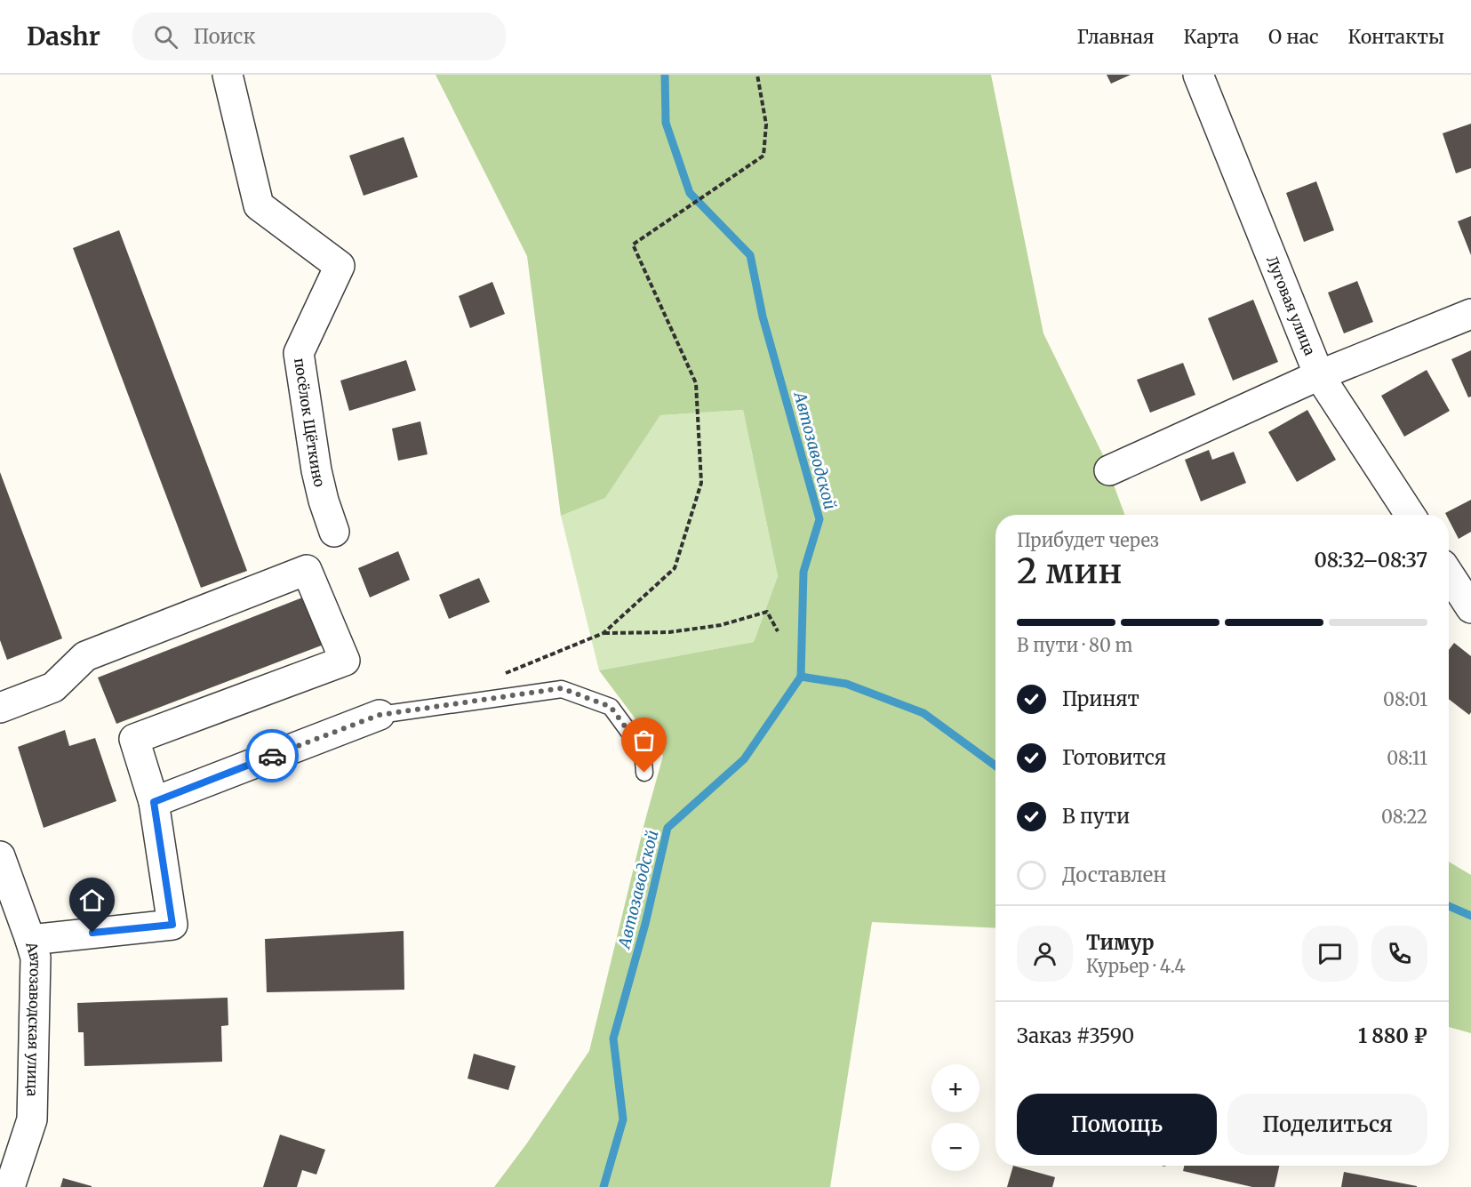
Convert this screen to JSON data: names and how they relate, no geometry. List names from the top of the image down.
{
  "streets": {
    "street": ["Луговая улица", "посёлок Щёткино", "Автозаводская улица"]
  },
  "water": ["Автозаводской"],
  "page": {
    "header": "Dashr",
    "search": "Поиск",
    "nav": [
      "Главная",
      "Карта",
      "О нас",
      "Контакты"
    ],
    "heading": ["2 мин", "Прибудет через", "08:32–08:37"],
    "panel": [
      "Тимур",
      "Курьер · 4.4",
      "Заказ #3590",
      "1 880 ₽"
    ],
    "bar": "В пути · 80 m",
    "list": [
      ["Принят", "08:01"],
      ["Готовится", "08:11"],
      ["В пути", "08:22"],
      "Доставлен"
    ],
    "map_buttons": ["+", "−"],
    "buttons": ["Помощь", "Поделиться"]
  }
}
